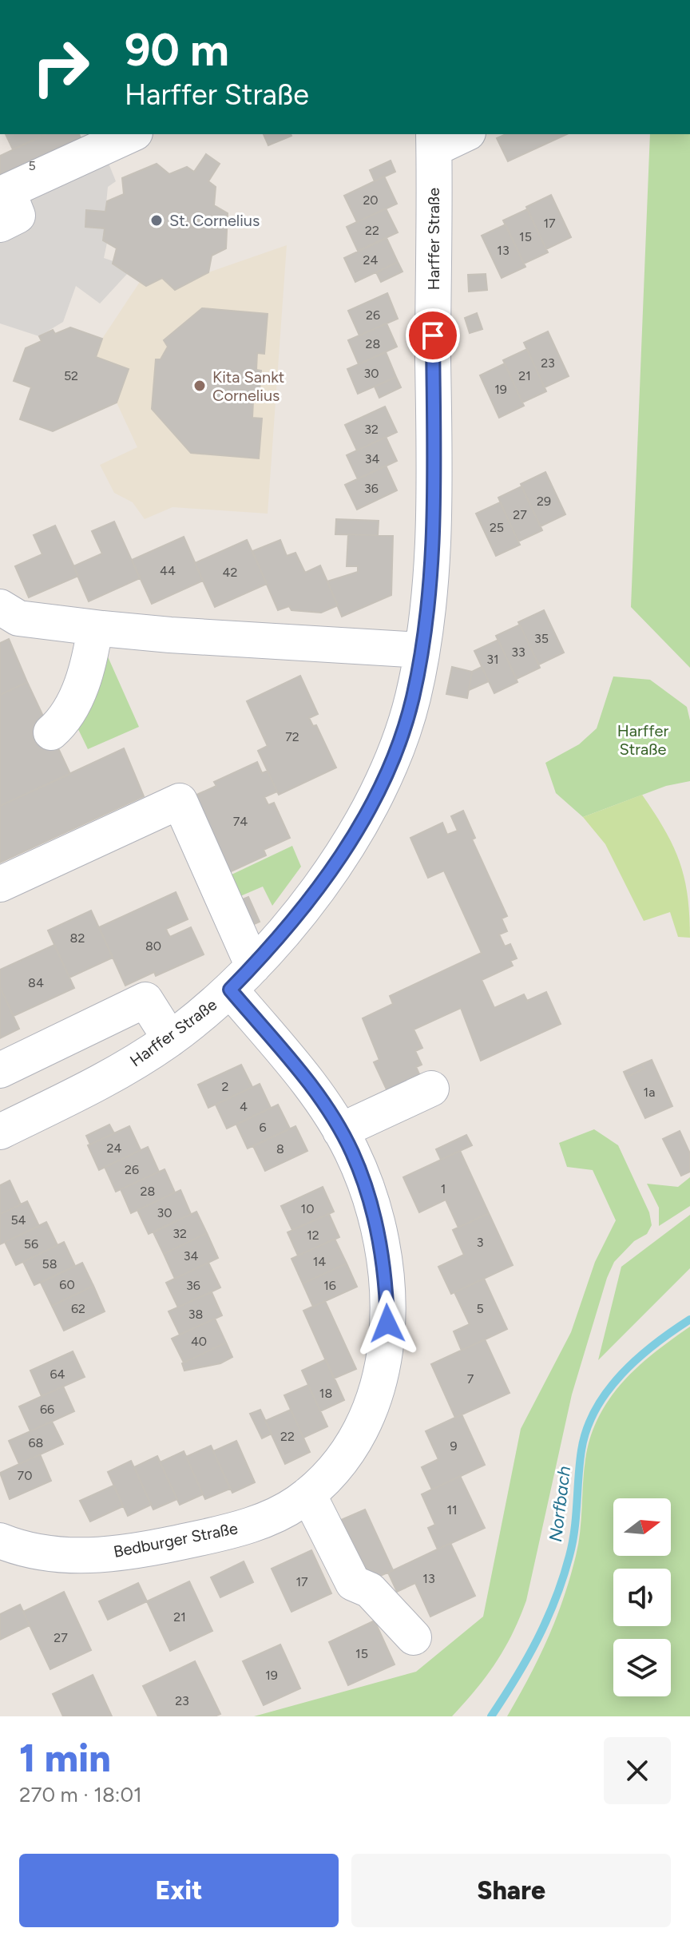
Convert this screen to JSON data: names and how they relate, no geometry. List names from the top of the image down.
{
  "streets": {
    "street": ["Harffer Straße", "Bedburger Straße"]
  },
  "crossings": [
    ["Harffer Straße", "Bedburger Straße"]
  ],
  "water": ["Norfbach"],
  "parks": ["Harffer Straße"],
  "places": ["St. Cornelius", "Kita Sankt Cornelius"],
  "house_numbers": [
    "5",
    "20",
    "17",
    "22",
    "15",
    "13",
    "24",
    "26",
    "28",
    "23",
    "30",
    "52",
    "21",
    "19",
    "32",
    "34",
    "36",
    "29",
    "27",
    "25",
    "44",
    "42",
    "35",
    "33",
    "31",
    "72",
    "74",
    "82",
    "80",
    "84",
    "2",
    "1a",
    "4",
    "6",
    "24",
    "8",
    "26",
    "1",
    "28",
    "10",
    "30",
    "54",
    "32",
    "12",
    "3",
    "56",
    "34",
    "14",
    "58",
    "60",
    "36",
    "16",
    "62",
    "5",
    "38",
    "40",
    "64",
    "7",
    "18",
    "66",
    "22",
    "68",
    "9",
    "70",
    "11",
    "13",
    "17",
    "21",
    "27",
    "15",
    "19",
    "23"
  ],
  "north": "right",
  "page": {
    "turn": ["90 m", "Harffer Straße"],
    "heading": ["1 min", "270 m · 18:01"],
    "buttons": ["Exit", "Share"]
  }
}
